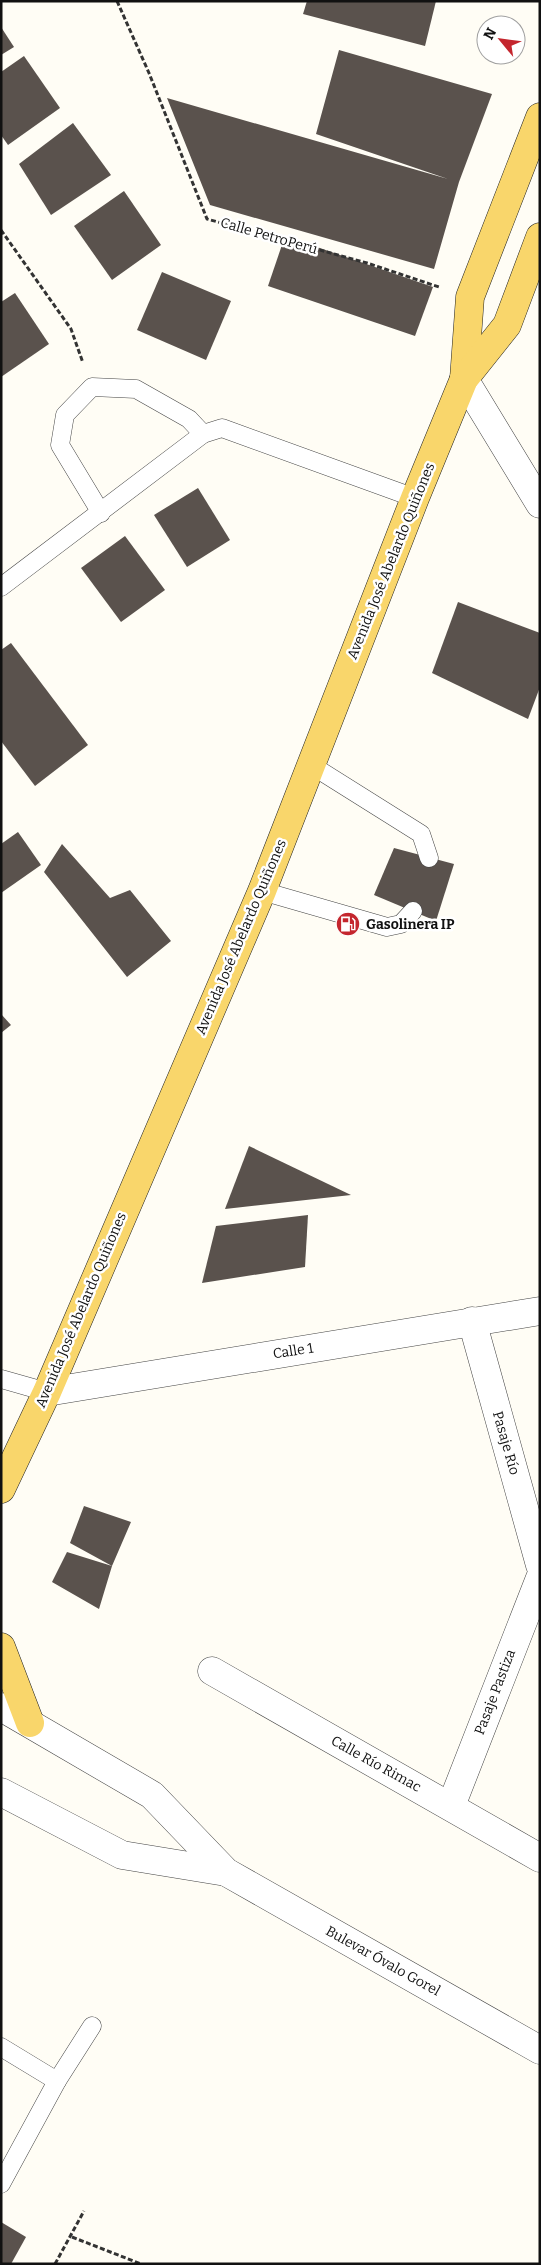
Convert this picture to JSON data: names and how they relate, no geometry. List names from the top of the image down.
{
  "streets": {
    "main road": ["Avenida José Abelardo Quiñones"],
    "street": [
      "Calle 1",
      "Pasaje Río",
      "Pasaje Pastiza",
      "Calle Río Rimac",
      "Bulevar Óvalo Gorel"
    ],
    "path": ["Calle PetroPerú"]
  },
  "crossings": [
    ["Calle PetroPerú", "Avenida José Abelardo Quiñones"],
    ["Avenida José Abelardo Quiñones", "Calle 1"],
    ["Calle 1", "Pasaje Río"],
    ["Pasaje Pastiza", "Calle Río Rimac"]
  ],
  "places": {
    "fuel station": ["Gasolinera IP"]
  },
  "north": "top left"
}
